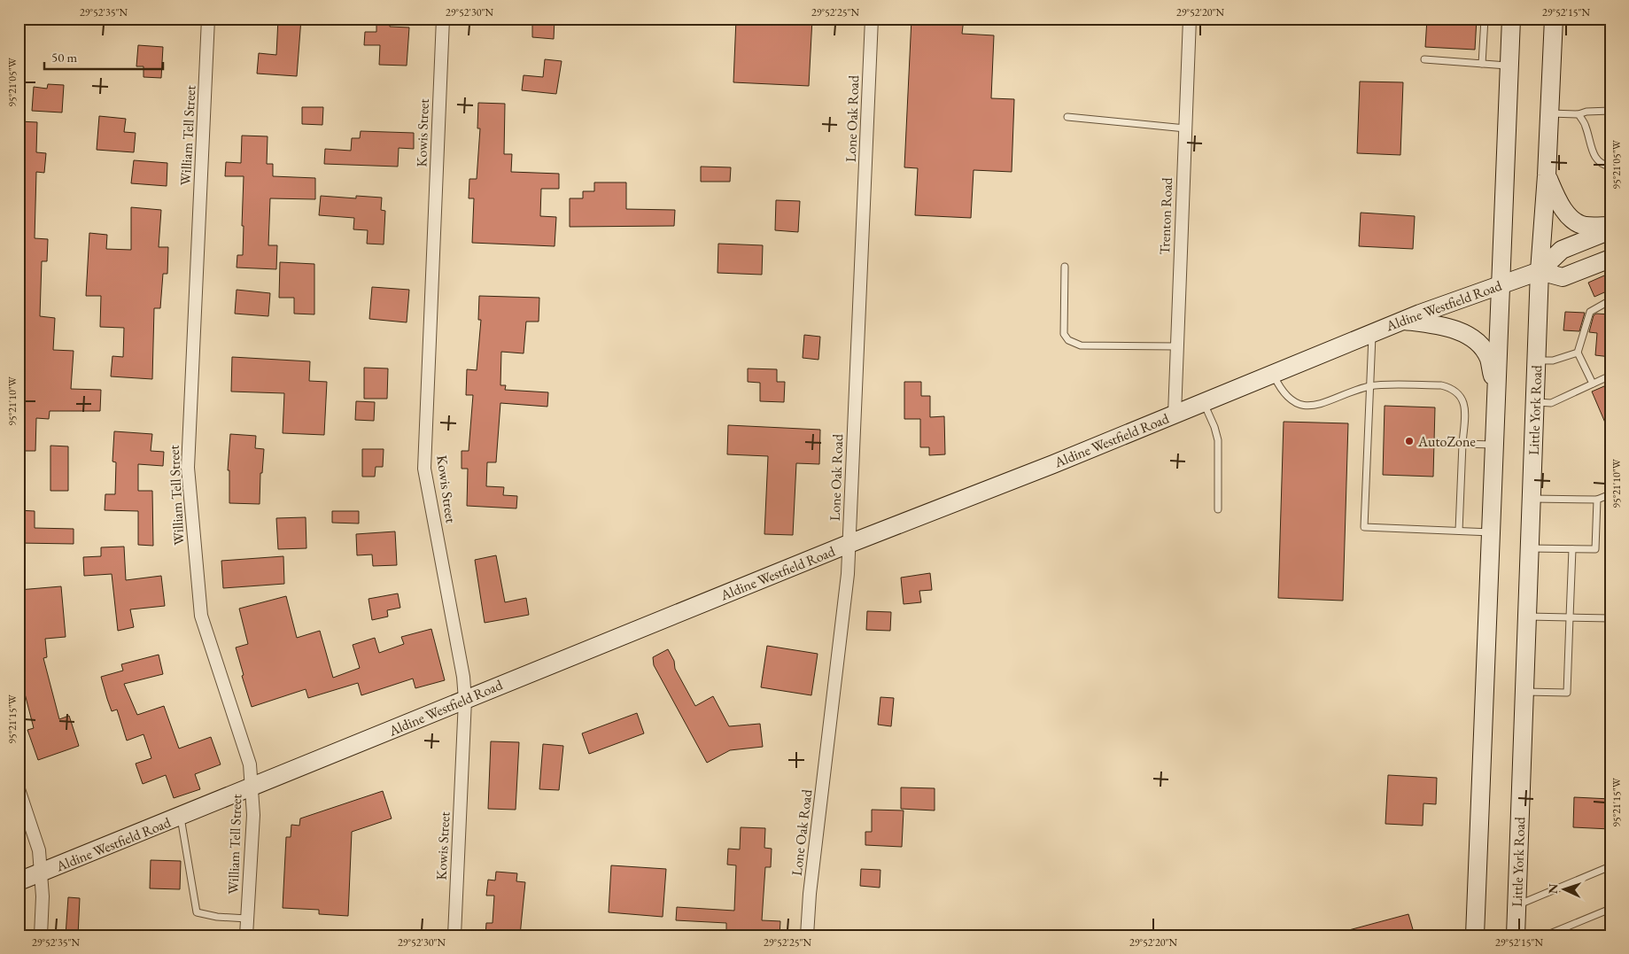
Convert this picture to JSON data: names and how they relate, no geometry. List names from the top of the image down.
{
  "streets": {
    "main road": ["Aldine Westfield Road", "Little York Road"],
    "street": [
      "Lone Oak Road",
      "Kowis Street",
      "William Tell Street",
      "Trenton Road"
    ]
  },
  "crossings": [
    ["Lone Oak Road", "Aldine Westfield Road"],
    ["Kowis Street", "Aldine Westfield Road"],
    ["William Tell Street", "Aldine Westfield Road"],
    ["Trenton Road", "Aldine Westfield Road"],
    ["Aldine Westfield Road", "Little York Road"]
  ],
  "places": ["AutoZone"],
  "scale_bar": "50 m",
  "north": "left",
  "coordinates": [
    "29°52'35\"N",
    "29°52'30\"N",
    "29°52'25\"N",
    "29°52'20\"N",
    "29°52'15\"N",
    "95°21'05\"W",
    "95°21'10\"W",
    "95°21'15\"W"
  ]
}
